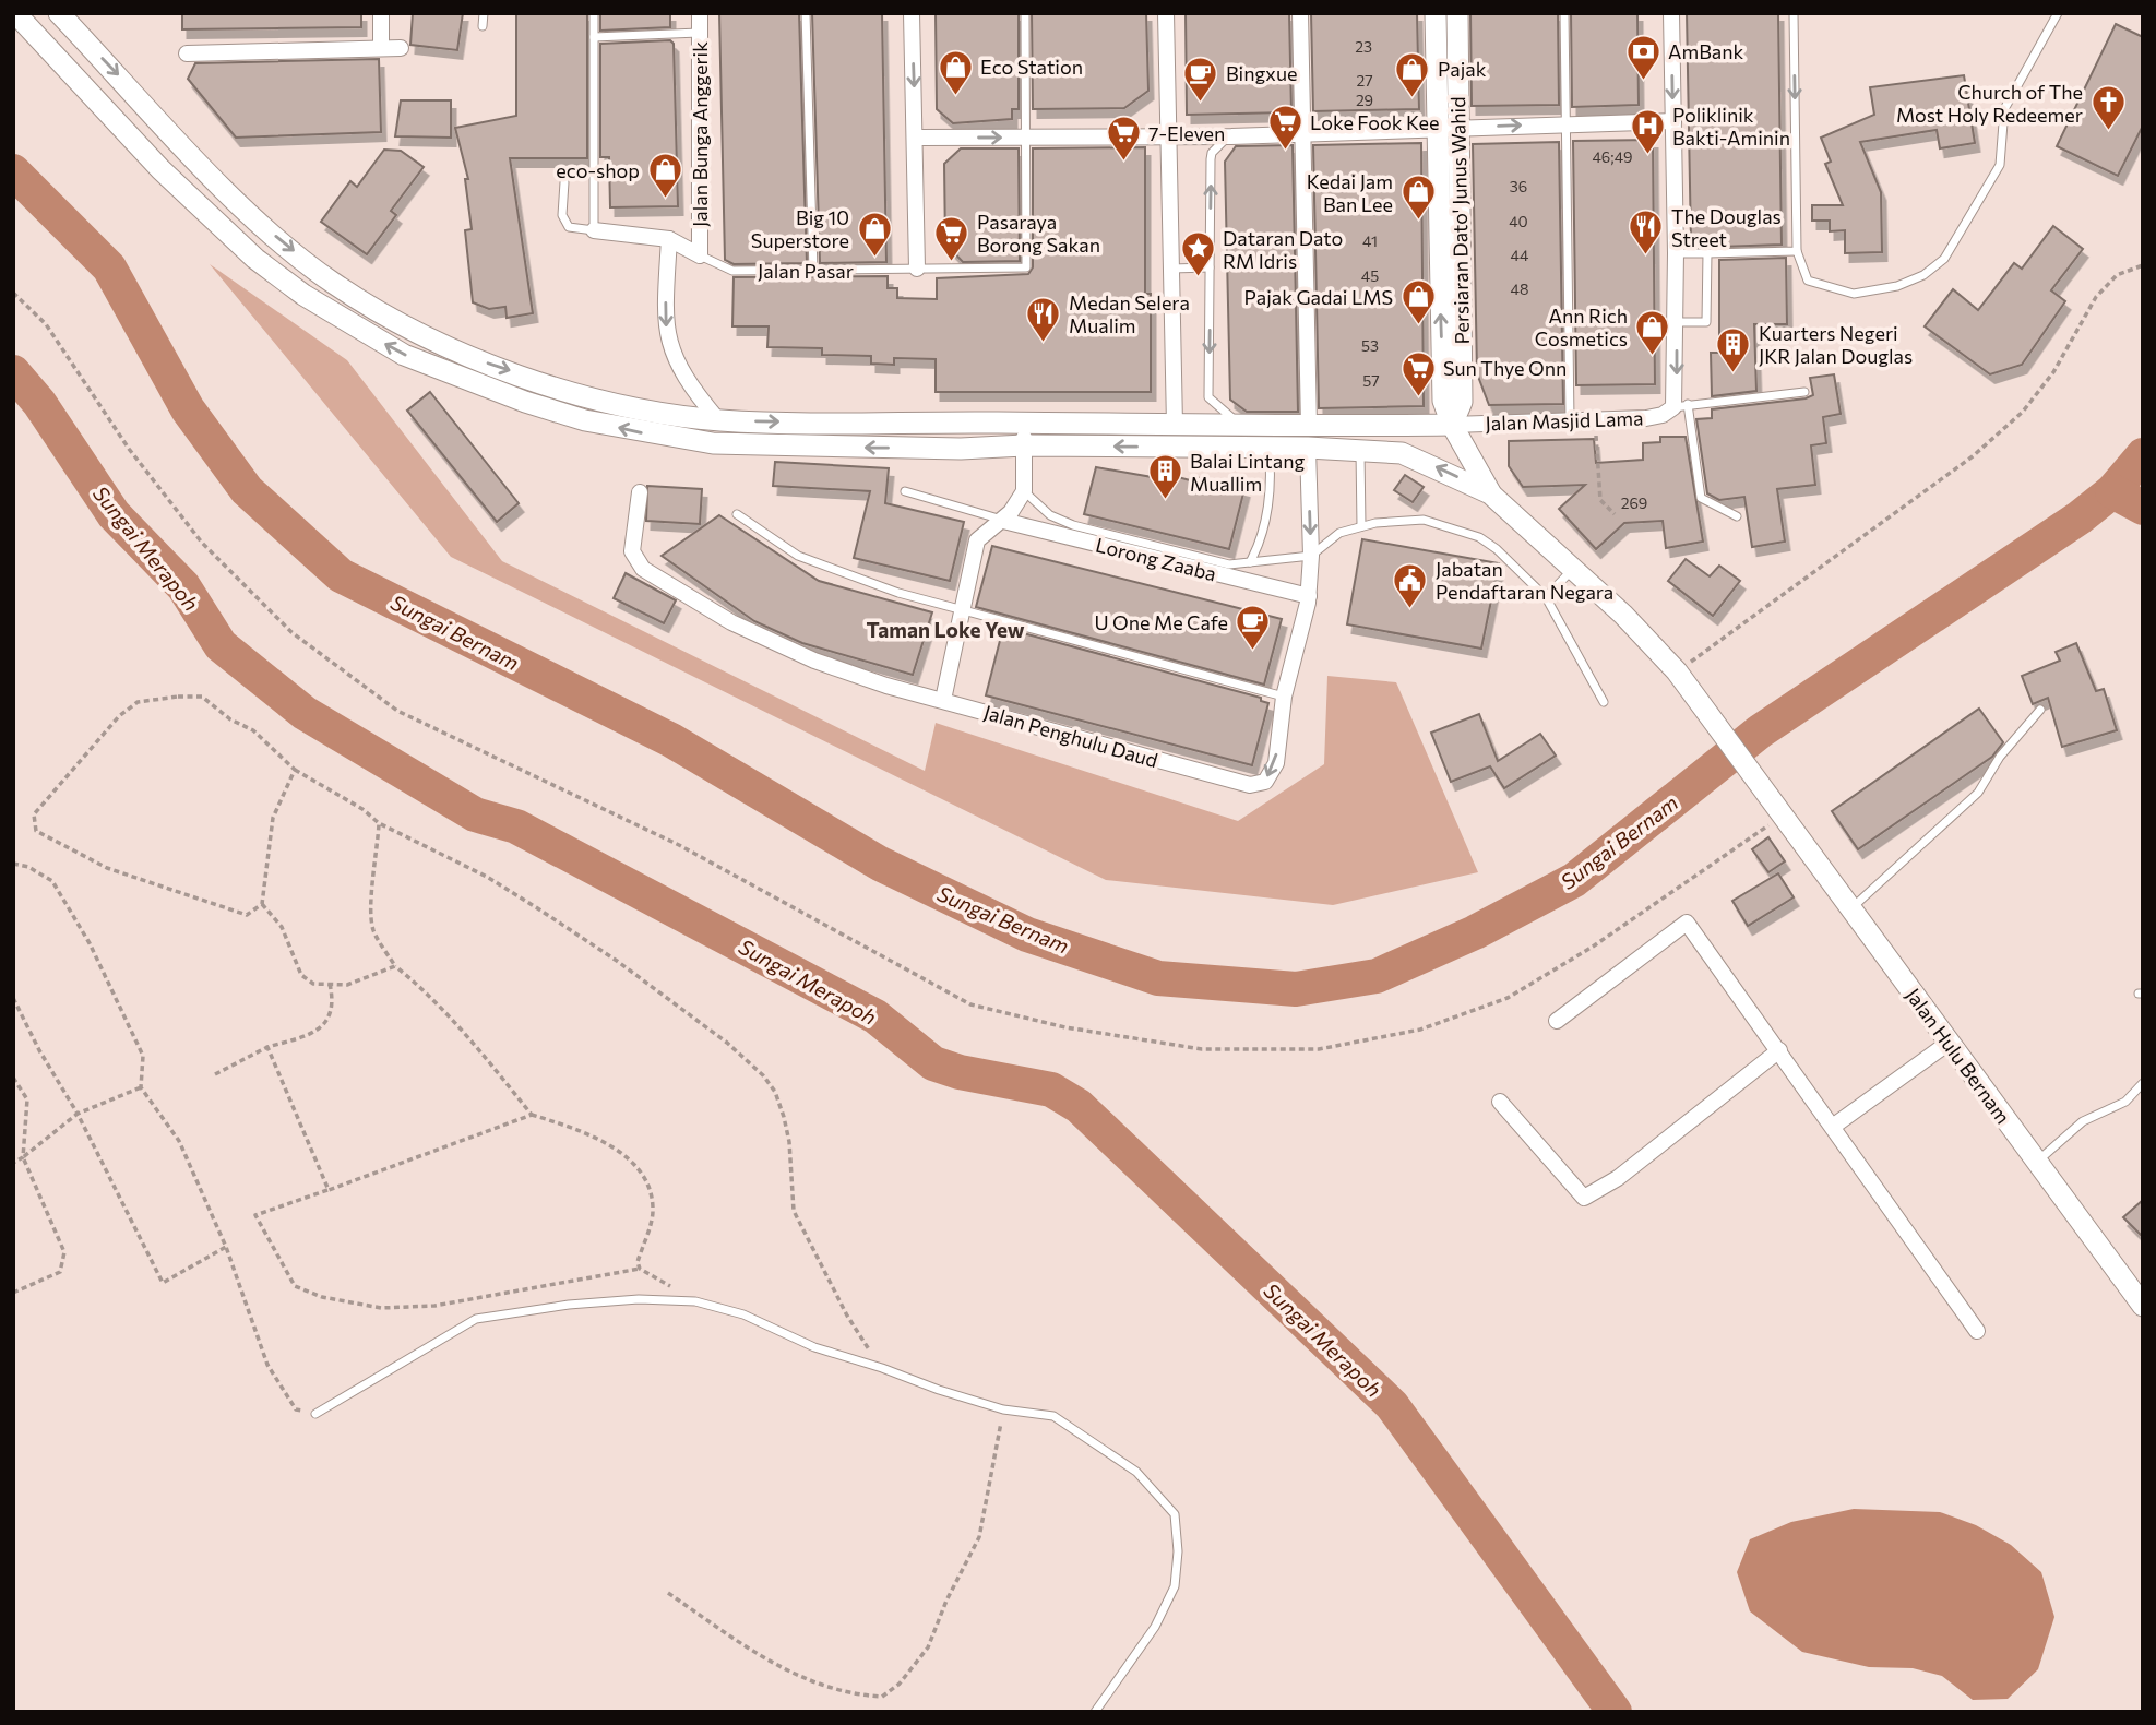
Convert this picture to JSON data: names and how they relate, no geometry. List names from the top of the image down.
{
  "streets": {
    "main road": ["Persiaran Dato' Junus Wahid", "Jalan Hulu Bernam"],
    "street": [
      "Jalan Bunga Anggerik",
      "Jalan Masjid Lama",
      "Lorong Zaaba",
      "Jalan Penghulu Daud"
    ],
    "lane": ["Jalan Pasar"]
  },
  "crossings": [
    ["Jalan Bunga Anggerik", "Jalan Pasar"],
    ["Persiaran Dato' Junus Wahid", "Jalan Masjid Lama"],
    ["Lorong Zaaba", "Jalan Penghulu Daud"]
  ],
  "districts": ["Taman Loke Yew"],
  "water": ["Sungai Merapoh", "Sungai Bernam"],
  "places": {
    "bank": ["AmBank"],
    "shop": [
      "Eco Station",
      "Pajak",
      "eco-shop",
      "Kedai Jam Ban Lee",
      "Big 10 Superstore",
      "Pajak Gadai LMS",
      "Ann Rich Cosmetics"
    ],
    "cafe": ["Bingxue", "U One Me Cafe"],
    "church": ["Church of The Most Holy Redeemer"],
    "supermarket": [
      "Loke Fook Kee",
      "7-Eleven",
      "Pasaraya Borong Sakan",
      "Sun Thye Onn"
    ],
    "hospital": ["Poliklinik Bakti-Aminin"],
    "restaurant": ["The Douglas Street", "Medan Selera Mualim"],
    "place": ["Dataran Dato RM Idris"],
    "building": ["Kuarters Negeri JKR Jalan Douglas", "Balai Lintang Muallim"],
    "public building": ["Jabatan Pendaftaran Negara"]
  },
  "house_numbers": [
    "23",
    "27",
    "29",
    "46;49",
    "36",
    "40",
    "41",
    "44",
    "45",
    "48",
    "53",
    "57",
    "269"
  ]
}
